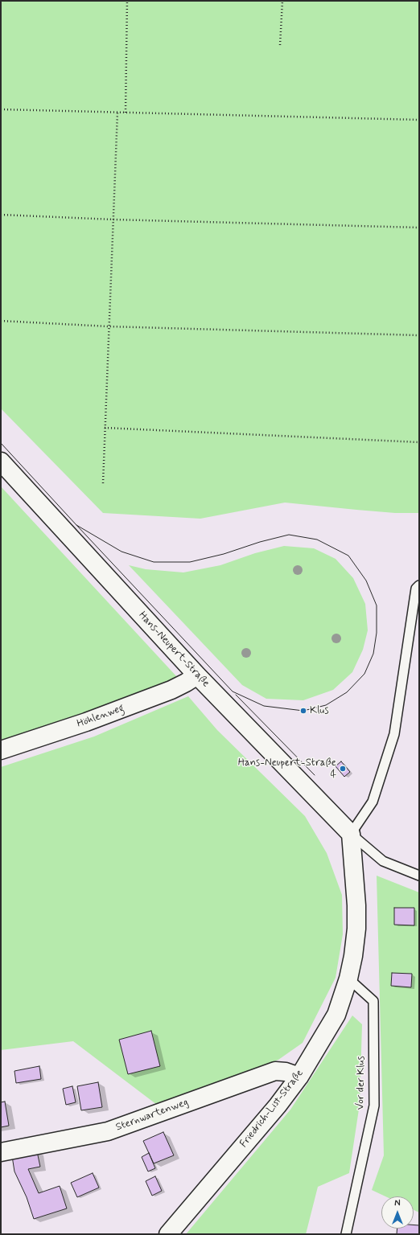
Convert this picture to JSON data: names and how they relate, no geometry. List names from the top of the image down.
{
  "streets": {
    "street": [
      "Hans-Neupert-Straße",
      "Höhlenweg",
      "Friedrich-List-Straße",
      "Sternwartenweg"
    ],
    "lane": ["Vor der Klus"]
  },
  "crossings": [
    ["Hans-Neupert-Straße", "Höhlenweg"],
    ["Hans-Neupert-Straße", "Friedrich-List-Straße"],
    ["Vor der Klus", "Friedrich-List-Straße"],
    ["Friedrich-List-Straße", "Sternwartenweg"]
  ],
  "places": ["Klus", "Hans-Neupert-Straße 4"],
  "north": "top"
}
